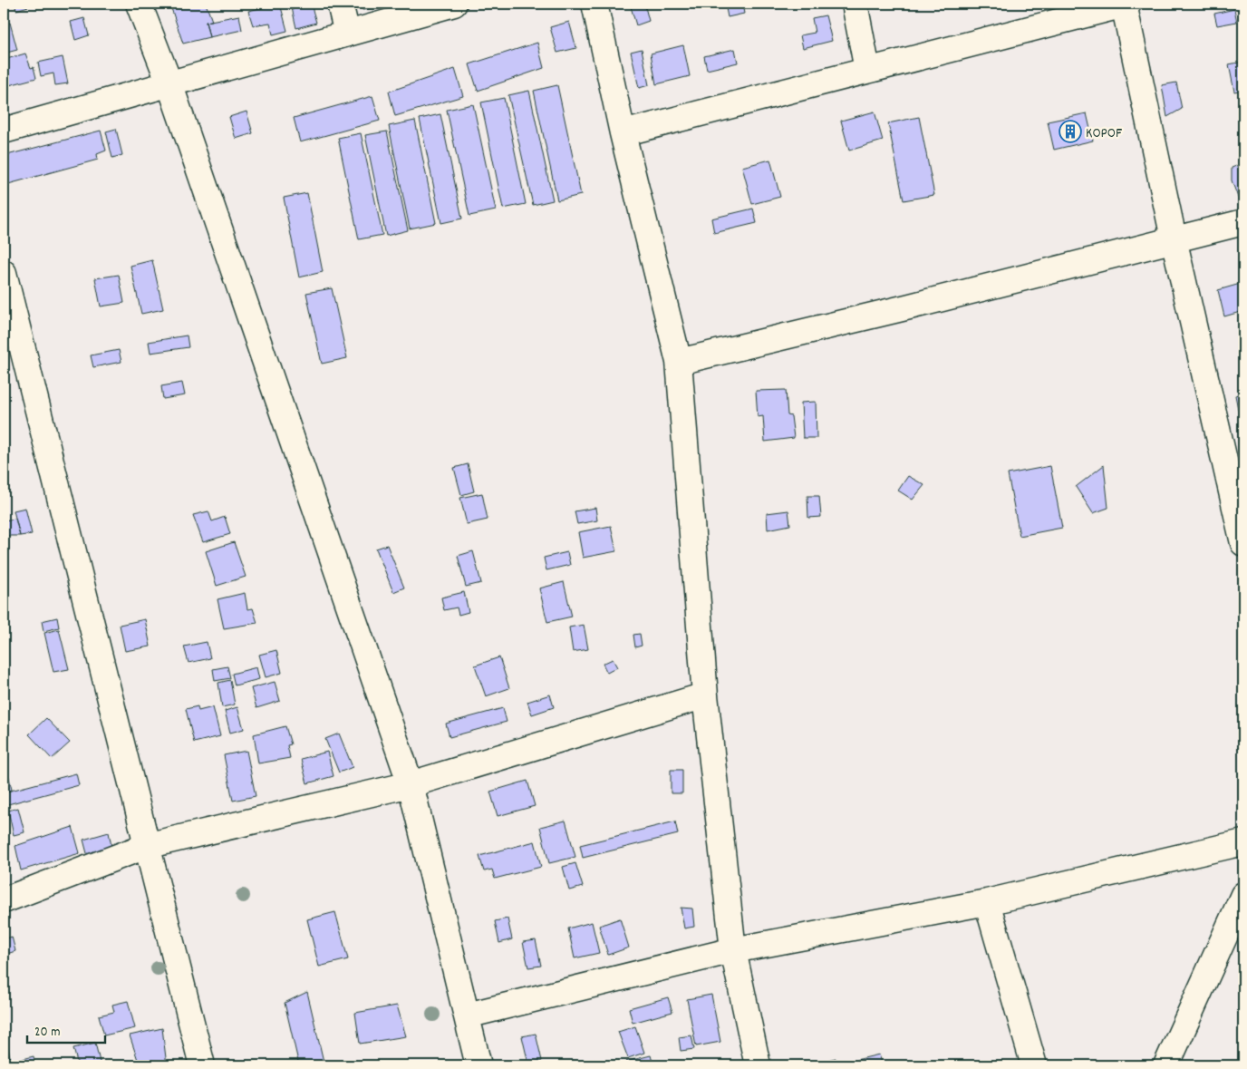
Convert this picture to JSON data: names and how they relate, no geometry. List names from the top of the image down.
{
  "places": {
    "building": ["KOPOF"]
  },
  "scale_bar": "20 m"
}
